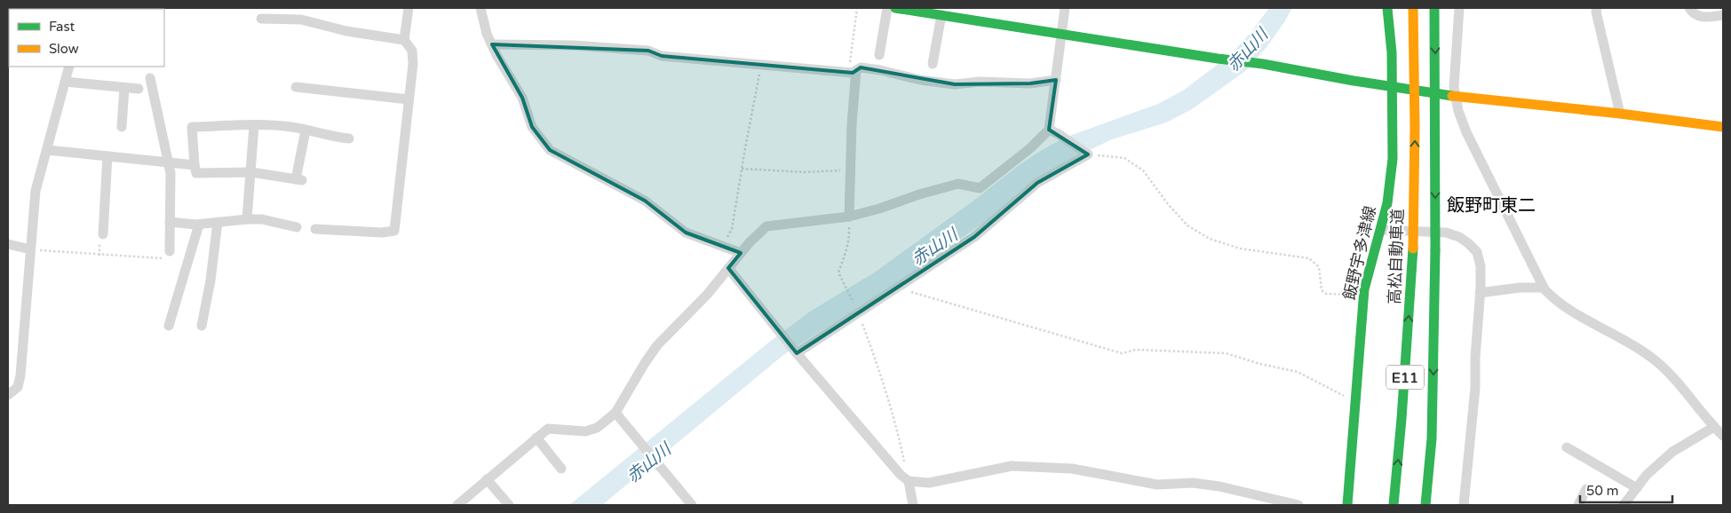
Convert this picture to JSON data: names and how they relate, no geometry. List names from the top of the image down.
{
  "streets": {
    "main road": ["飯野宇多津線", "高松自動車道", "E11"]
  },
  "districts": ["飯野町東二"],
  "water": ["赤山川"],
  "legend": ["Fast", "Slow"],
  "scale_bar": "50 m"
}
